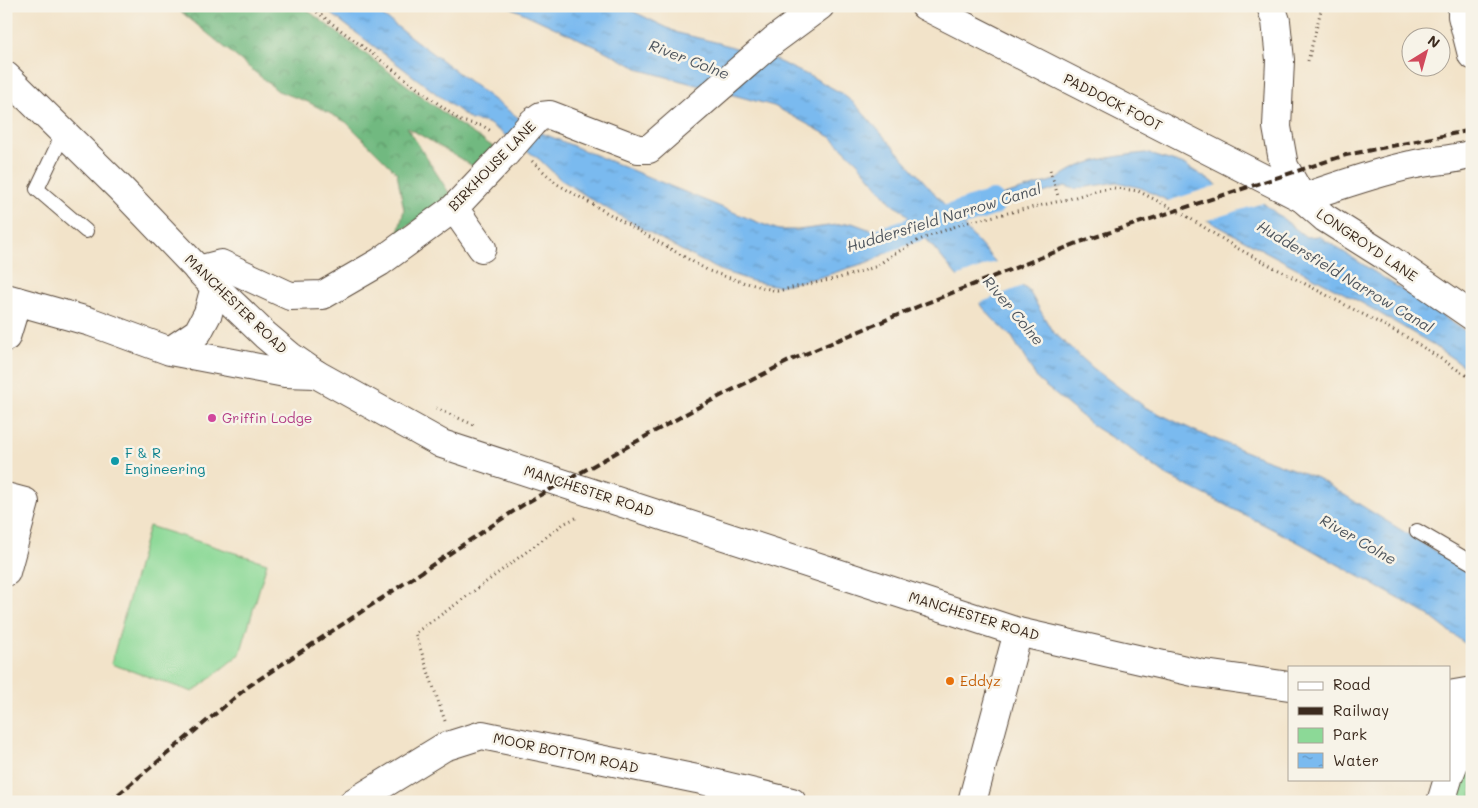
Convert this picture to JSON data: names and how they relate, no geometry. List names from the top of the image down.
{
  "streets": {
    "street": [
      "PADDOCK FOOT",
      "BIRKHOUSE LANE",
      "LONGROYD LANE",
      "MANCHESTER ROAD",
      "MOOR BOTTOM ROAD"
    ]
  },
  "crossings": [
    ["PADDOCK FOOT", "LONGROYD LANE"],
    ["BIRKHOUSE LANE", "MANCHESTER ROAD"]
  ],
  "water": ["River Colne", "Huddersfield Narrow Canal"],
  "places": ["Griffin Lodge", "F & R Engineering", "Eddyz"],
  "legend": [
    "Road",
    "Railway",
    "Park",
    "Water"
  ],
  "north": "top right"
}
